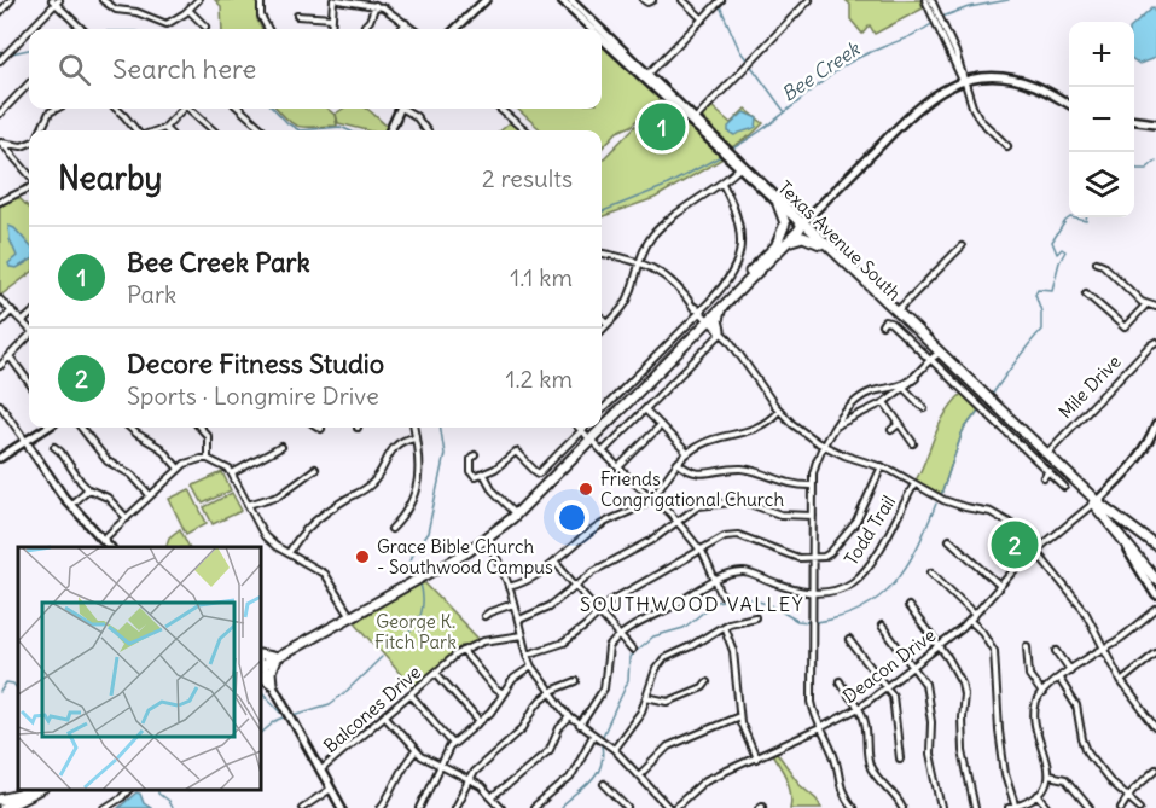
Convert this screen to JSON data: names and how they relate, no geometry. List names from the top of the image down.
{
  "streets": {
    "highway": ["Texas Avenue South"],
    "street": [
      "Mile Drive",
      "Todd Trail",
      "Deacon Drive",
      "Balcones Drive"
    ]
  },
  "crossings": [
    ["Texas Avenue South", "Mile Drive"],
    ["Texas Avenue South", "Deacon Drive"]
  ],
  "districts": ["SOUTHWOOD VALLEY"],
  "water": ["Bee Creek"],
  "parks": ["George K. Fitch Park"],
  "places": ["Friends Congrigational Church", "Grace Bible Church - Southwood Campus"],
  "page": {
    "map_buttons": ["+", "−"],
    "search": "Search here",
    "pins": ["1", "2"],
    "heading": ["Nearby", "2 results"],
    "list": [
      {
        "mark": "1",
        "name": "Bee Creek Park",
        "note": "Park",
        "value": "1.1 km"
      },
      {
        "mark": "2",
        "name": "Decore Fitness Studio",
        "note": "Sports · Longmire Drive",
        "value": "1.2 km"
      }
    ]
  }
}
